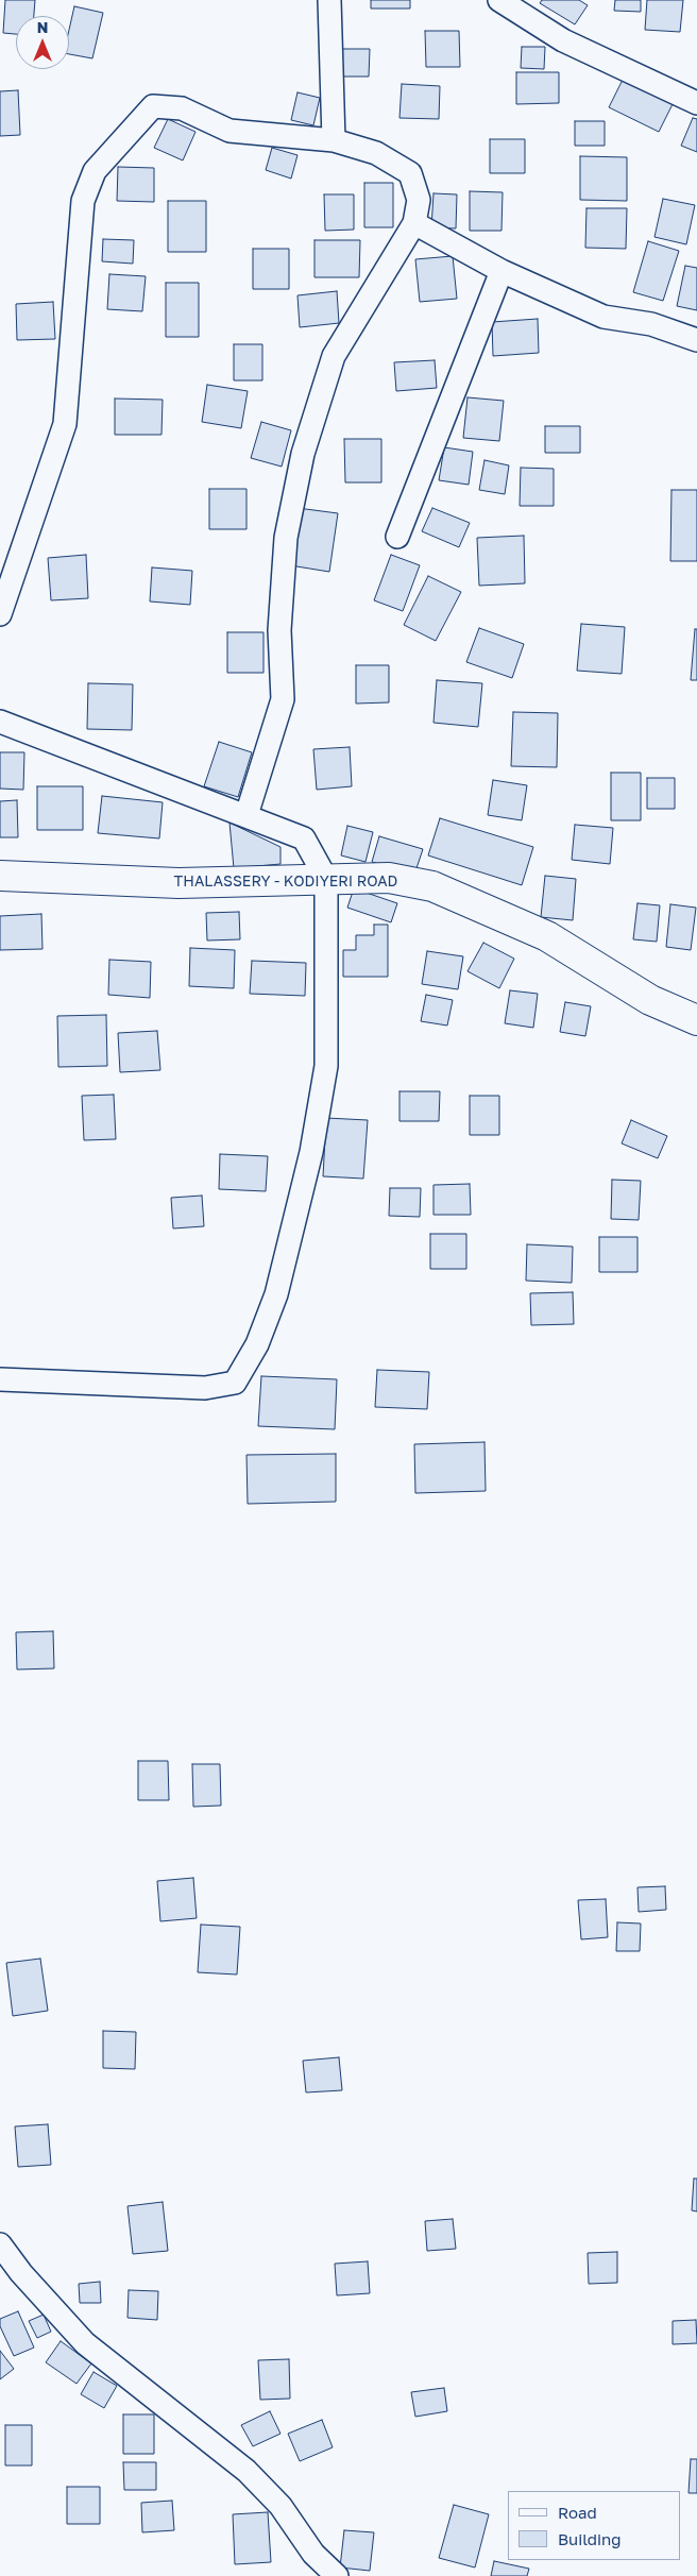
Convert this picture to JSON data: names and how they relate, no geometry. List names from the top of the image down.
{
  "streets": {
    "main road": ["THALASSERY - KODIYERI ROAD"]
  },
  "legend": ["Road", "Building"],
  "north": "top"
}
